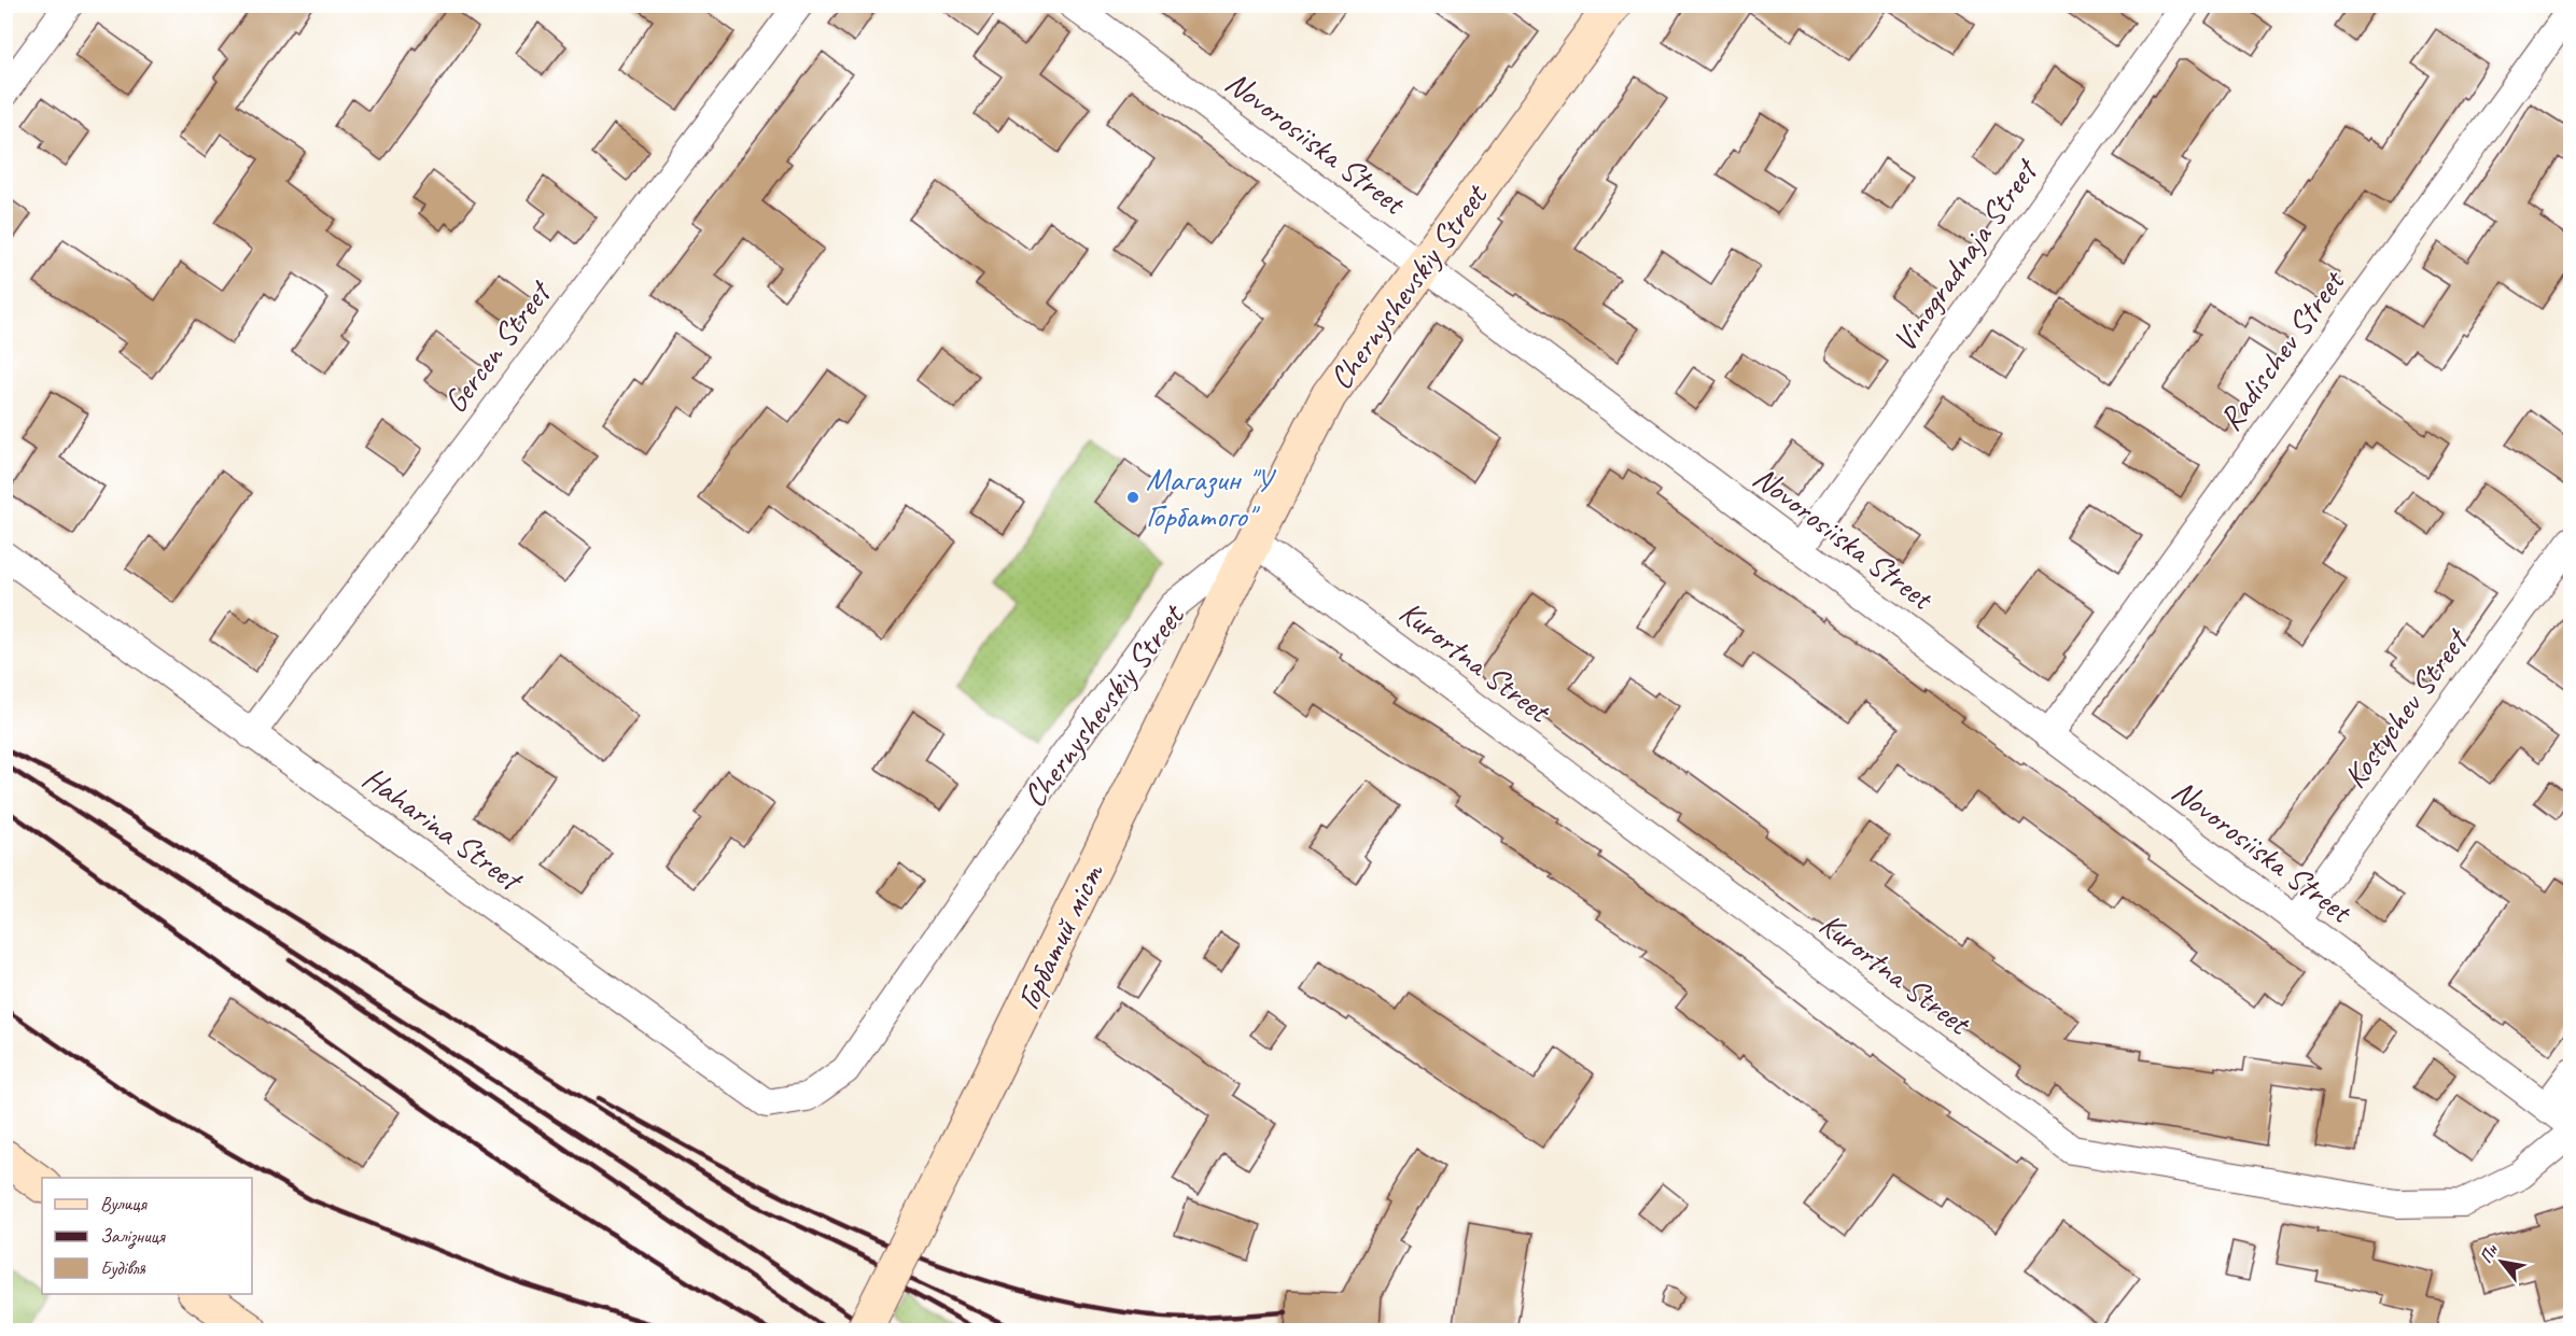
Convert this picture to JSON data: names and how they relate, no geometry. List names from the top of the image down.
{
  "streets": {
    "street": [
      "Novorosiiska Street",
      "Vinogradnaja Street",
      "Chernyshevskiy Street",
      "Gercen Street",
      "Radischev Street",
      "Kurortna Street",
      "Kostychev Street",
      "Haharina Street",
      "Горбатий міст"
    ]
  },
  "crossings": [
    ["Novorosiiska Street", "Vinogradnaja Street"],
    ["Novorosiiska Street", "Chernyshevskiy Street"],
    ["Novorosiiska Street", "Radischev Street"],
    ["Novorosiiska Street", "Kostychev Street"],
    ["Chernyshevskiy Street", "Kurortna Street"],
    ["Chernyshevskiy Street", "Haharina Street"],
    ["Chernyshevskiy Street", "Горбатий міст"],
    ["Gercen Street", "Haharina Street"],
    ["Kurortna Street", "Горбатий міст"]
  ],
  "places": ["Магазин \"У Горбатого\""],
  "legend": ["Вулиця", "Залізниця", "Будівля"],
  "north": "top left"
}
